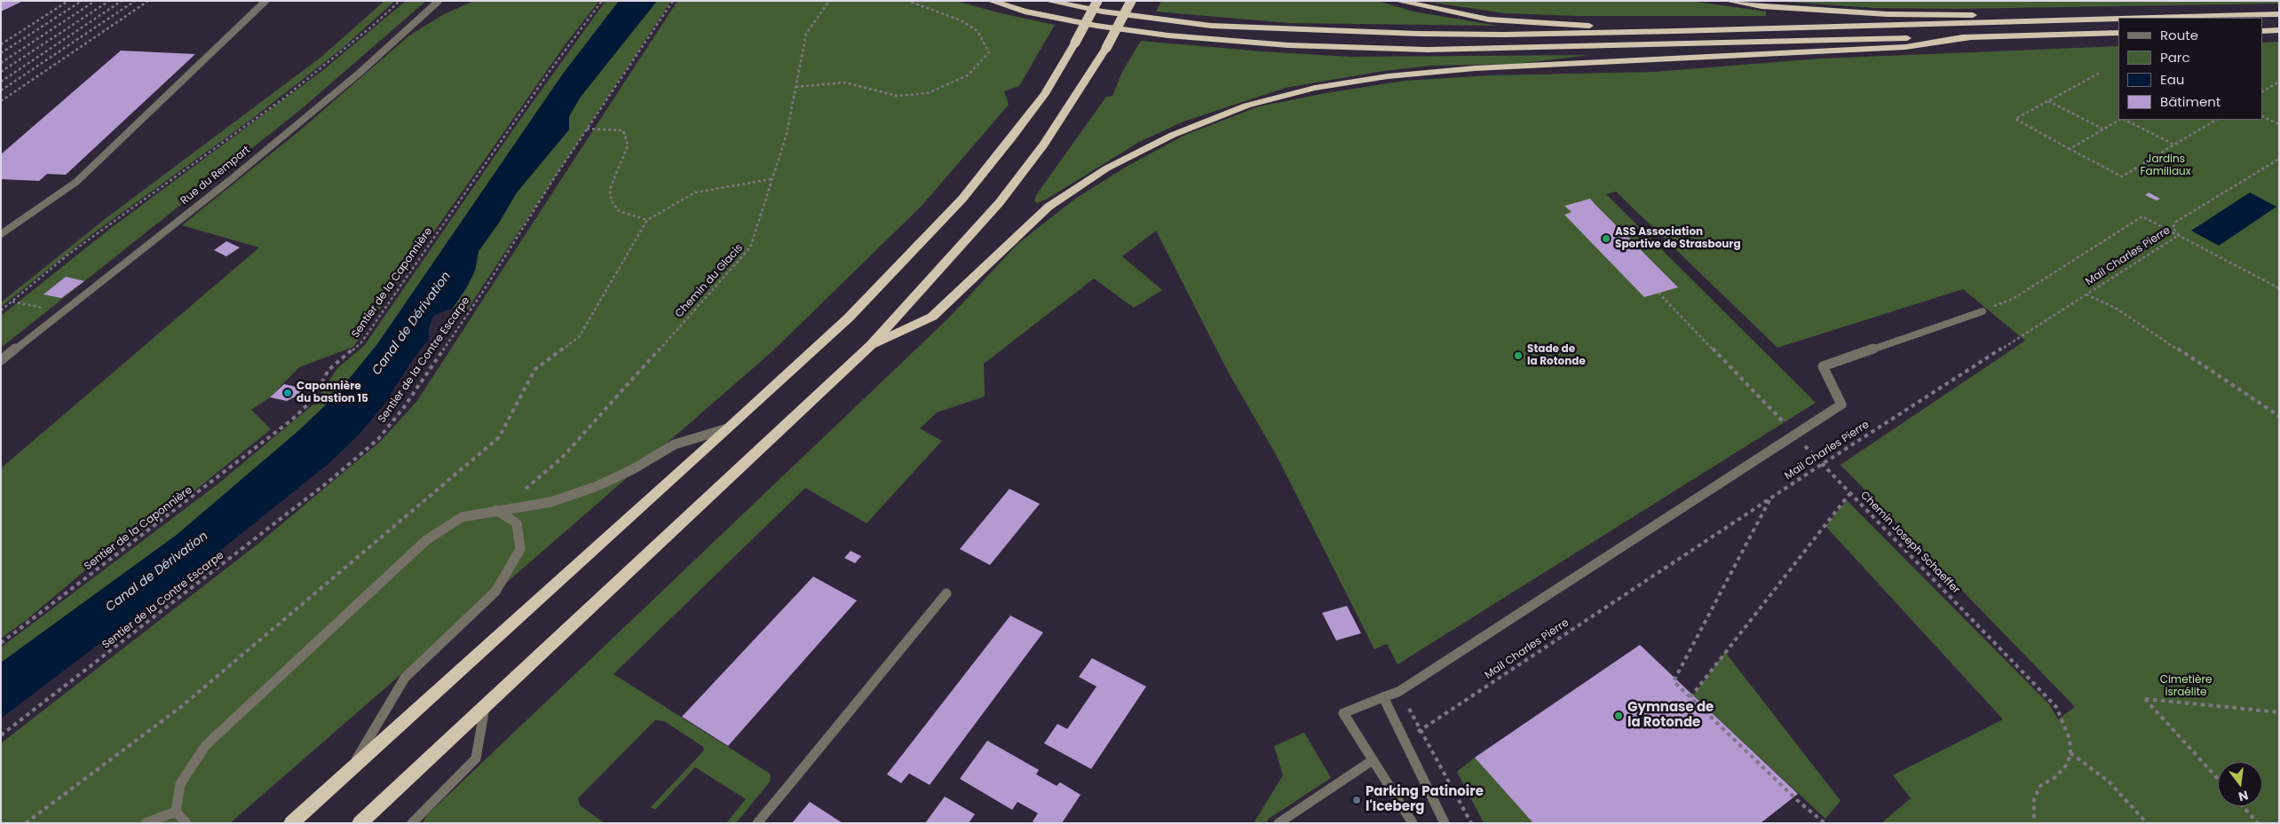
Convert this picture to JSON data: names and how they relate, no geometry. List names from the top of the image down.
{
  "streets": {
    "street": ["Rue du Rempart"],
    "path": [
      "Mail Charles Pierre",
      "Chemin du Glacis",
      "Sentier de la Caponnière",
      "Sentier de la Contre Escarpe",
      "Chemin Joseph Schaeffer"
    ]
  },
  "crossings": [
    ["Mail Charles Pierre", "Chemin Joseph Schaeffer"]
  ],
  "water": ["Canal de Dérivation"],
  "parks": ["Jardins Familiaux", "Cimetière israélite"],
  "places": [
    "ASS Association Sportive de Strasbourg",
    "Stade de la Rotonde",
    "Caponnière du bastion 15",
    "Gymnase de la Rotonde",
    "Parking Patinoire l'Iceberg"
  ],
  "legend": [
    "Route",
    "Parc",
    "Eau",
    "Bâtiment"
  ],
  "north": "bottom"
}
